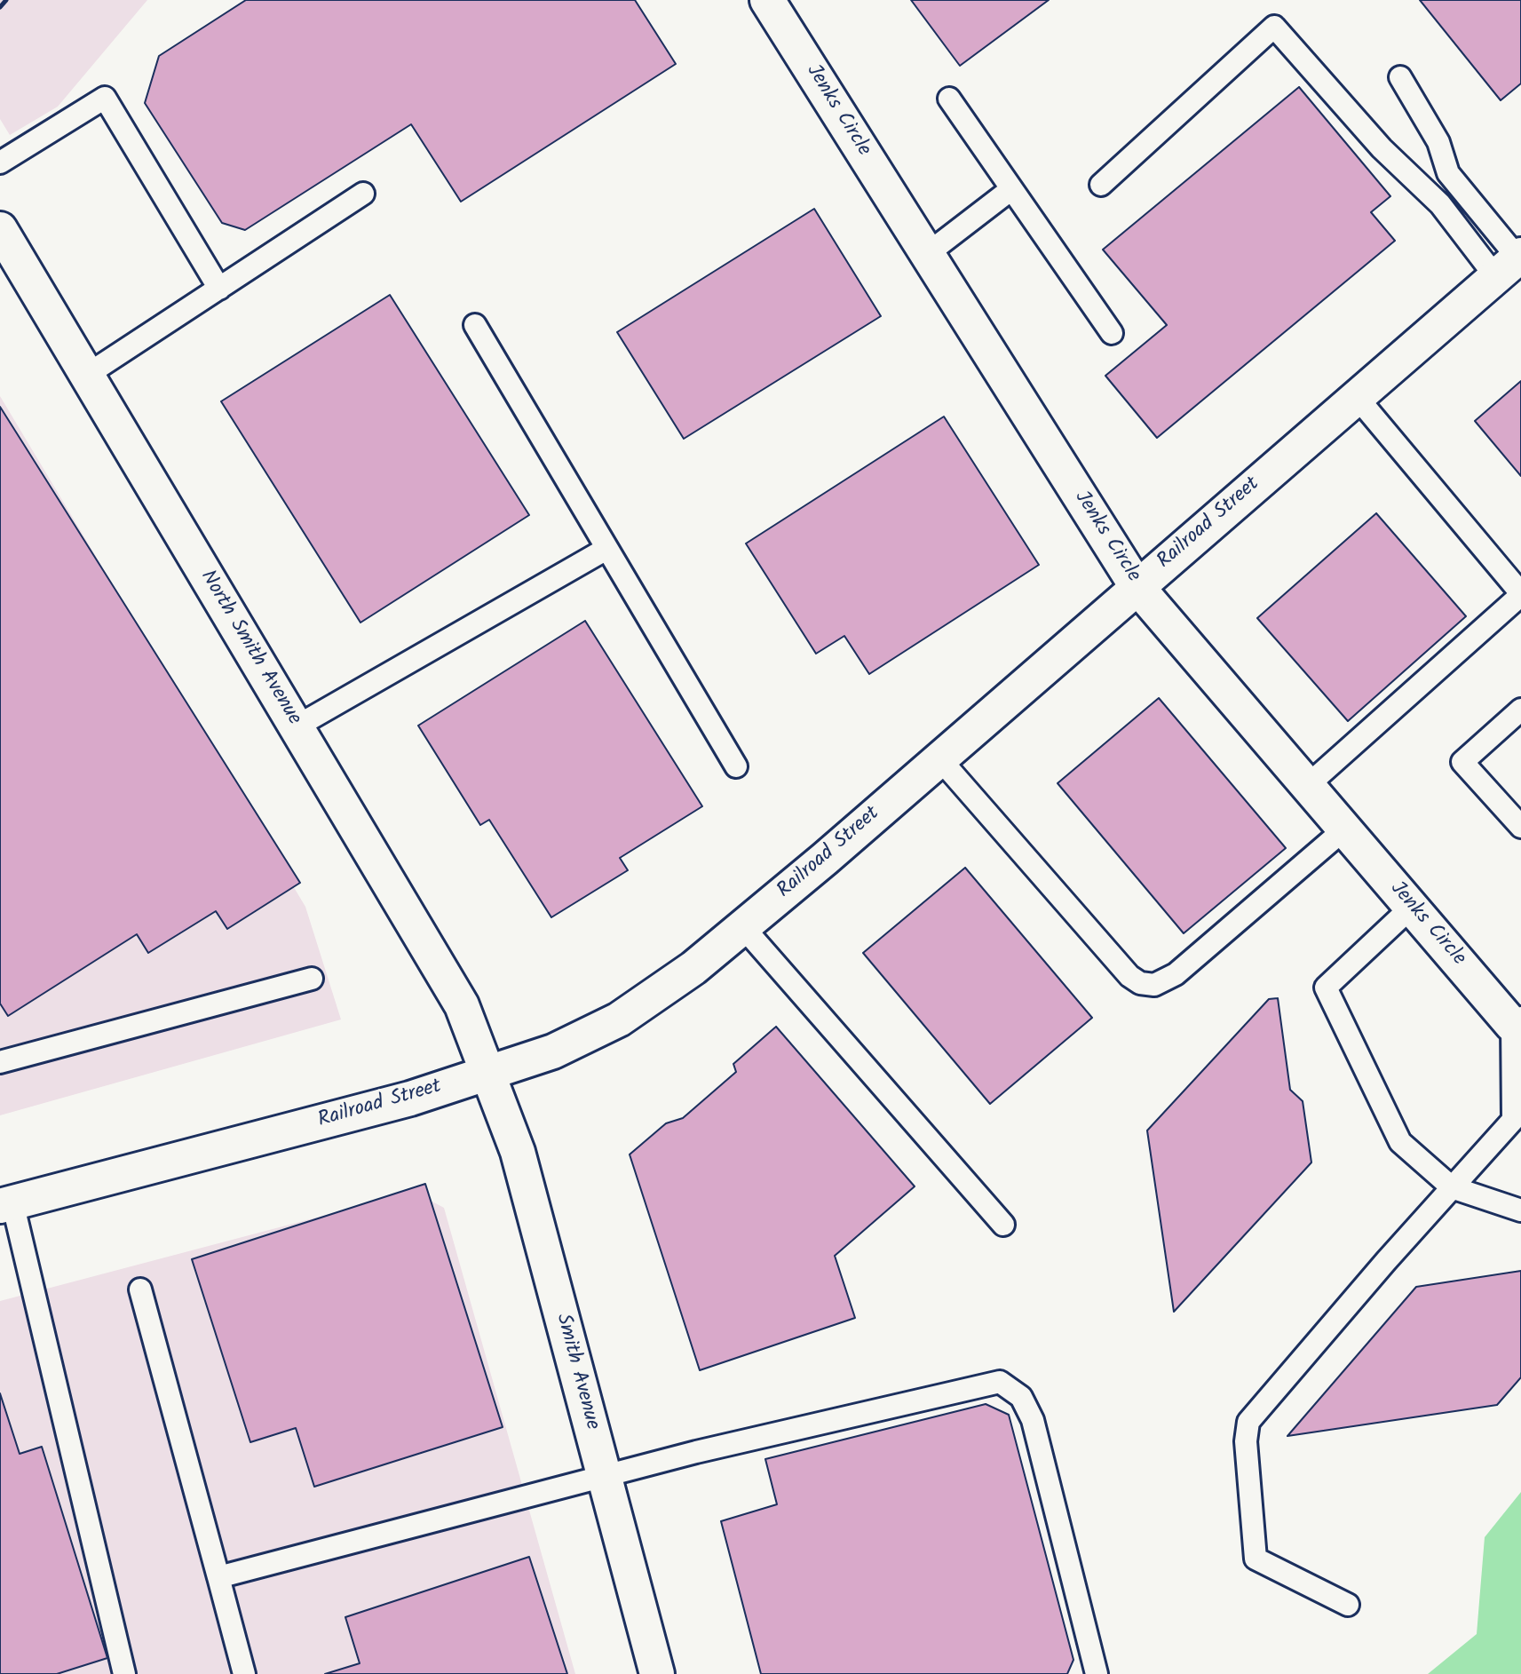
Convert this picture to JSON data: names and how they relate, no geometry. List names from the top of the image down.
{
  "streets": {
    "main road": [
      "Jenks Circle",
      "Railroad Street",
      "North Smith Avenue",
      "Smith Avenue"
    ]
  },
  "crossings": [
    ["Jenks Circle", "Railroad Street"],
    ["Railroad Street", "North Smith Avenue"],
    ["Railroad Street", "Smith Avenue"],
    ["North Smith Avenue", "Smith Avenue"]
  ]
}
